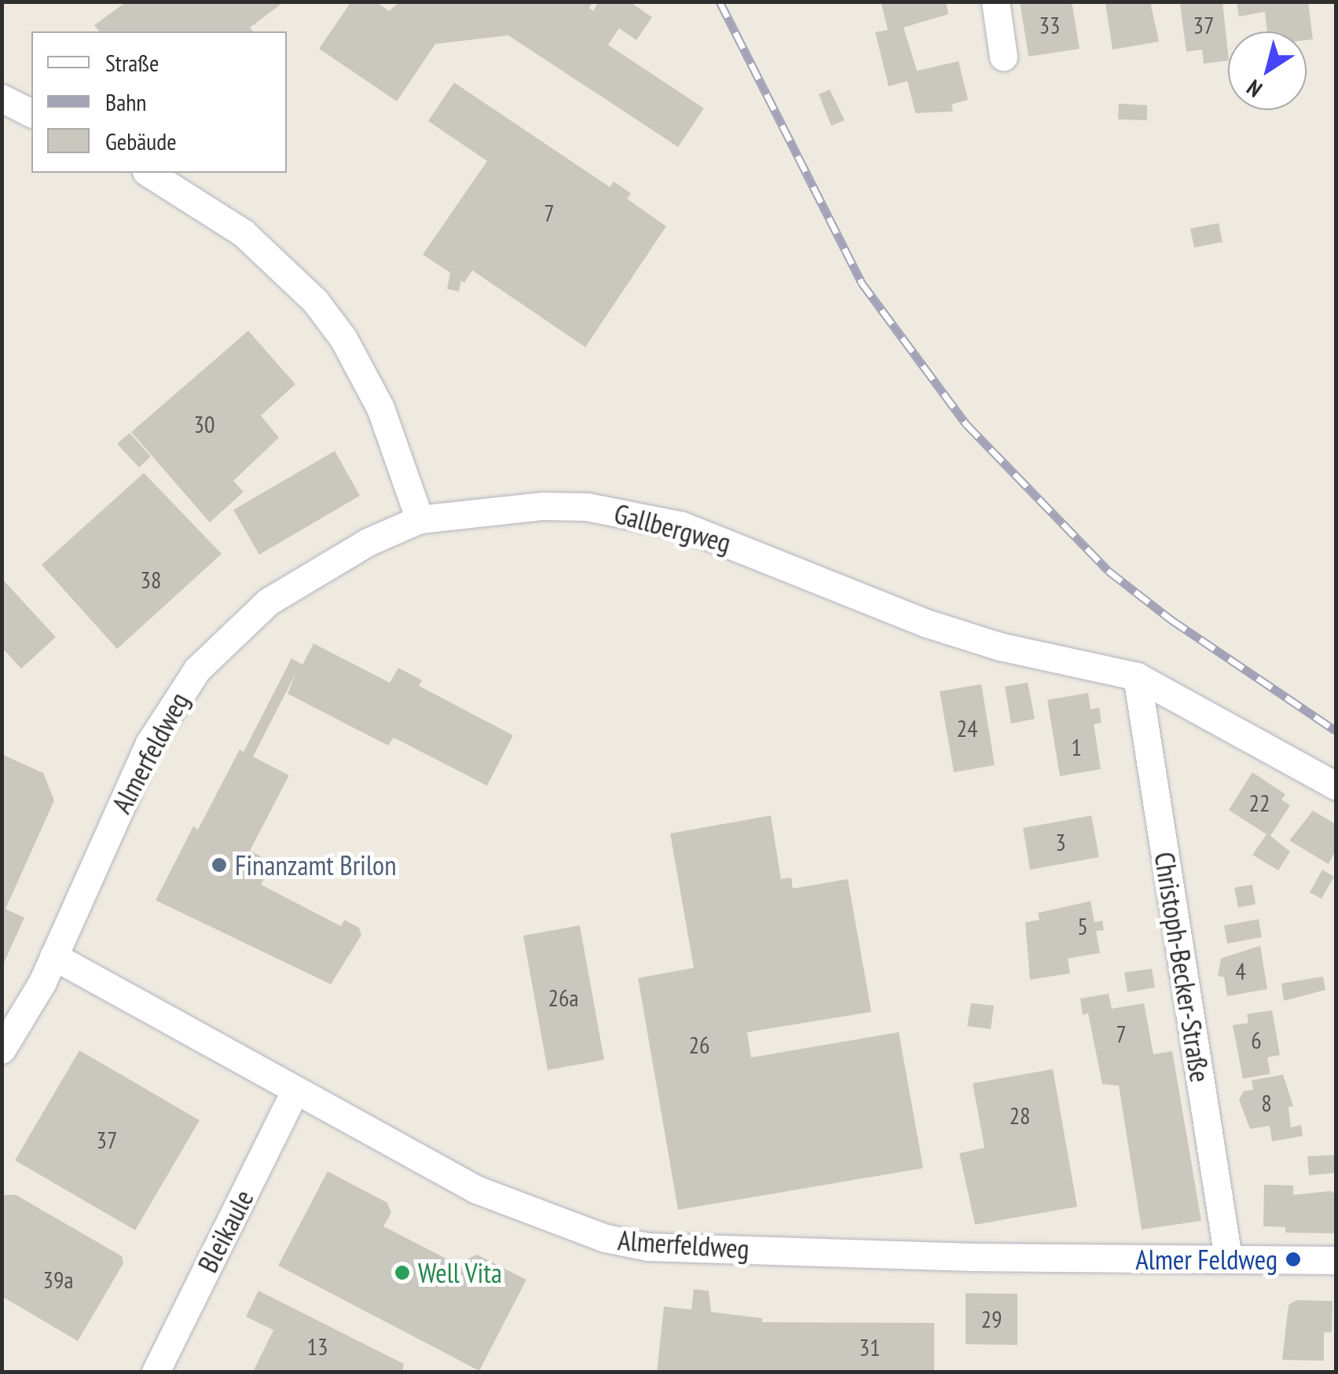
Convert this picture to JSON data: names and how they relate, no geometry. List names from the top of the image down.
{
  "streets": {
    "street": [
      "Gallbergweg",
      "Almerfeldweg",
      "Christoph-Becker-Straße",
      "Bleikaule"
    ]
  },
  "crossings": [
    ["Gallbergweg", "Almerfeldweg"],
    ["Gallbergweg", "Christoph-Becker-Straße"],
    ["Almerfeldweg", "Christoph-Becker-Straße"],
    ["Almerfeldweg", "Bleikaule"]
  ],
  "places": ["Finanzamt Brilon", "Almer Feldweg", "Well Vita"],
  "house_numbers": [
    "33",
    "37",
    "7",
    "30",
    "38",
    "24",
    "1",
    "22",
    "3",
    "5",
    "4",
    "26a",
    "7",
    "6",
    "26",
    "8",
    "28",
    "37",
    "39a",
    "29",
    "13",
    "31"
  ],
  "legend": ["Straße", "Bahn", "Gebäude"],
  "north": "bottom left"
}
